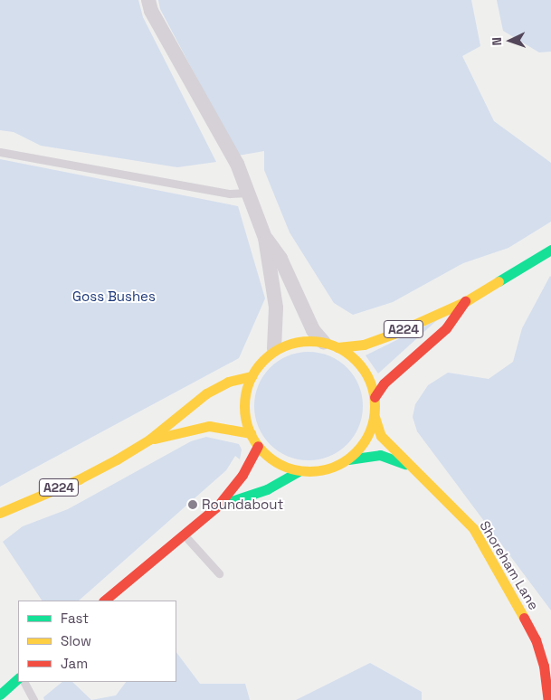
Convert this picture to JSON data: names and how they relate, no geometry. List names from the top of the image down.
{
  "streets": {
    "main road": ["A224", "Shoreham Lane"]
  },
  "crossings": [
    ["A224", "Shoreham Lane"]
  ],
  "parks": ["Goss Bushes"],
  "places": ["Roundabout"],
  "legend": ["Fast", "Slow", "Jam"],
  "north": "left"
}
